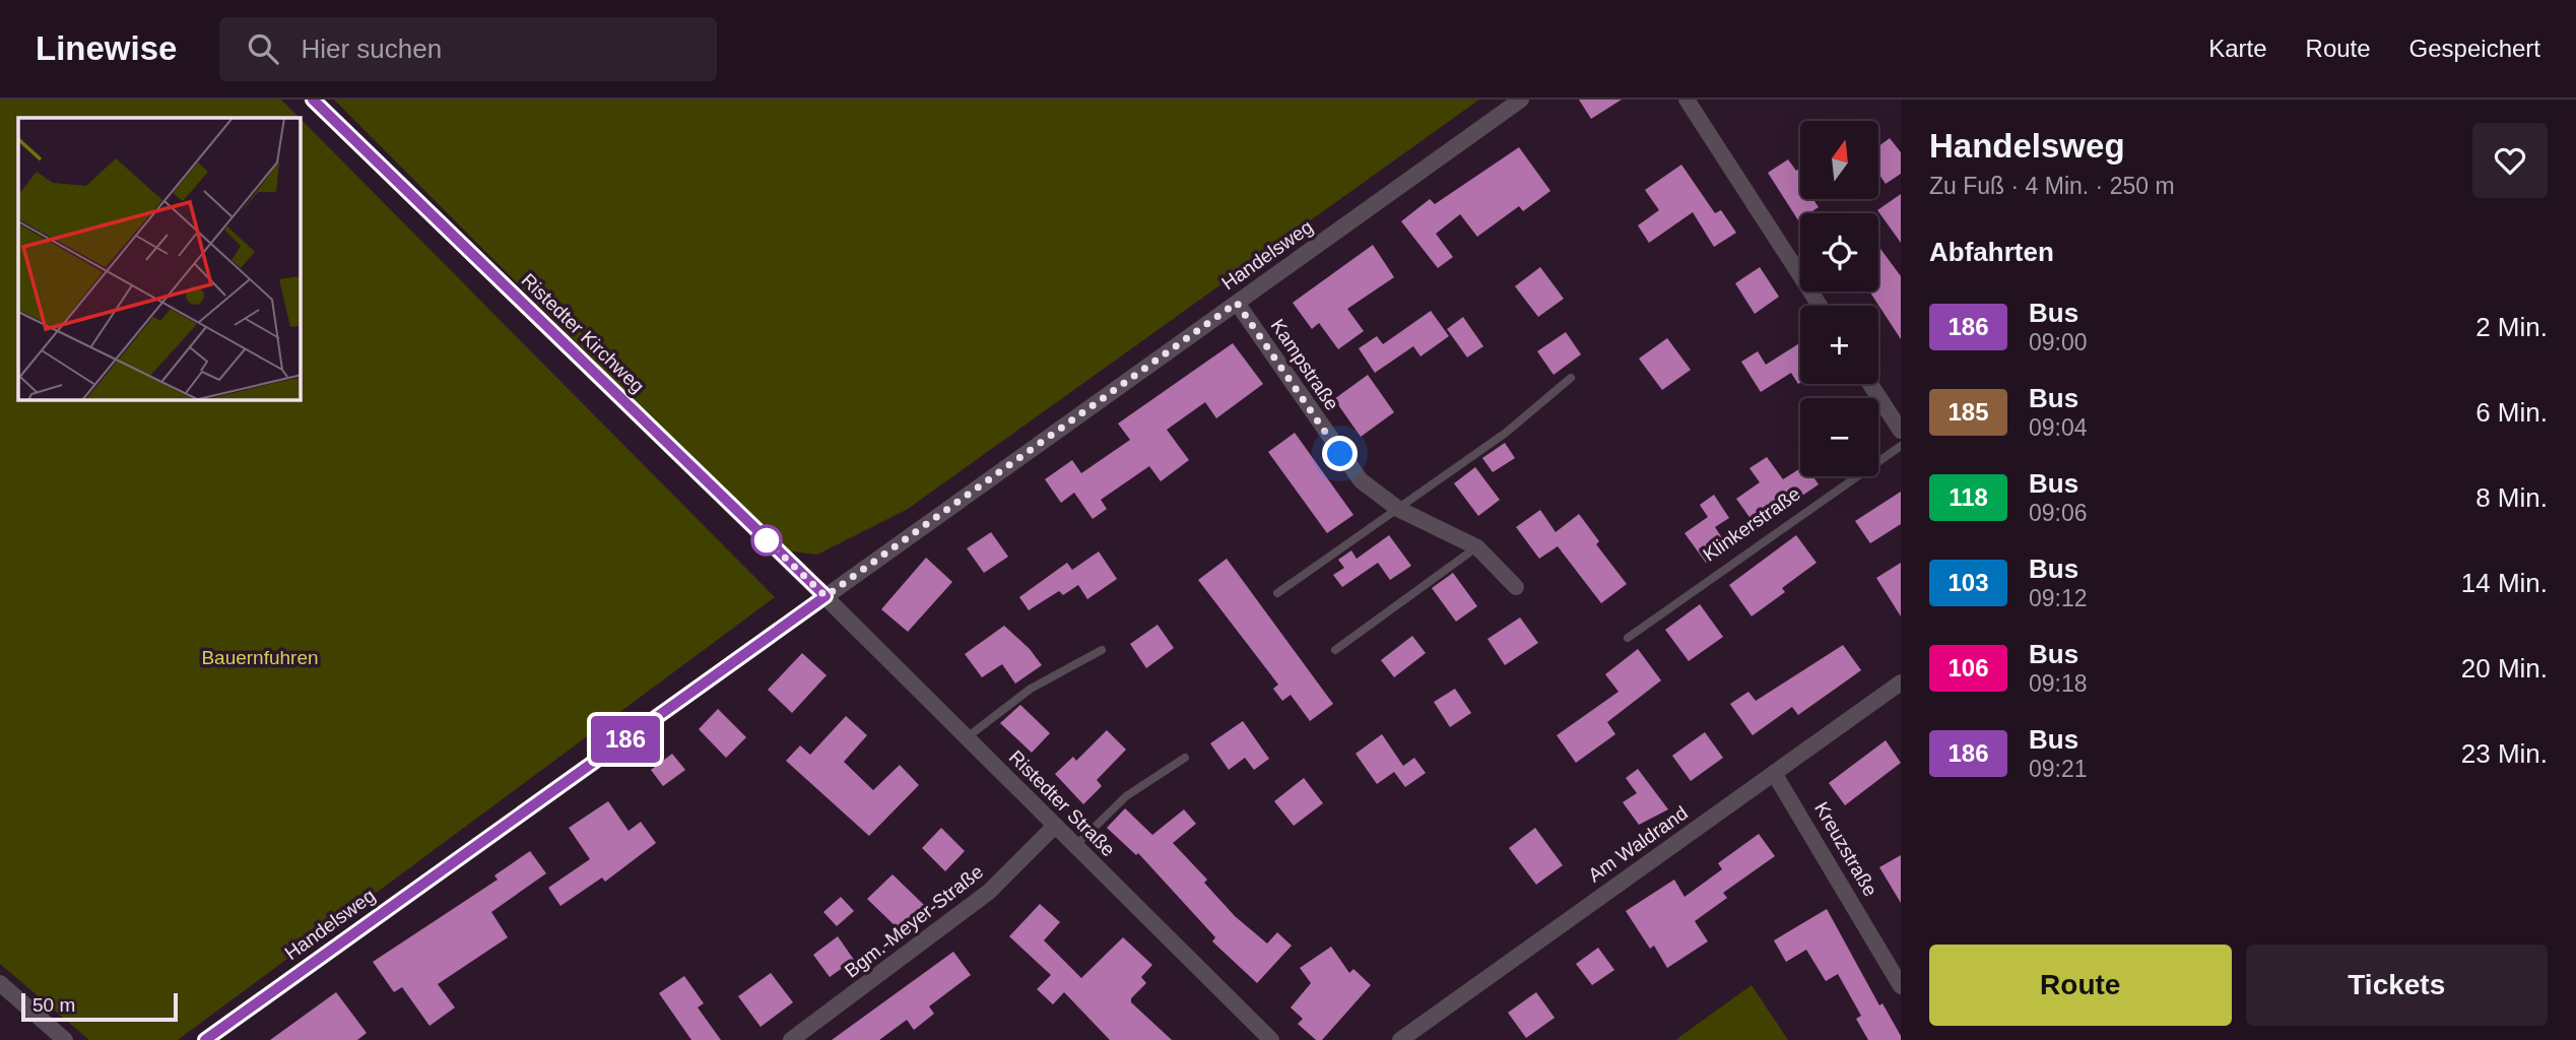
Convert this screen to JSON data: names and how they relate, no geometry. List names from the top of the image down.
{
  "streets": {
    "street": [
      "Handelsweg",
      "Ristedter Kirchweg",
      "Kampstraße",
      "Ristedter Straße",
      "Am Waldrand",
      "Kreuzstraße",
      "Bgm.-Meyer-Straße"
    ],
    "lane": ["Klinkerstraße"]
  },
  "crossings": [
    ["Handelsweg", "Ristedter Kirchweg"],
    ["Handelsweg", "Kampstraße"],
    ["Handelsweg", "Ristedter Straße"],
    ["Ristedter Kirchweg", "Ristedter Straße"],
    ["Ristedter Straße", "Bgm.-Meyer-Straße"],
    ["Am Waldrand", "Kreuzstraße"]
  ],
  "parks": ["Bauernfuhren"],
  "lines": ["bus line 186"],
  "scale_bar": "50 m",
  "north": "top",
  "page": {
    "header": "Linewise",
    "search": "Hier suchen",
    "nav": ["Karte", "Route", "Gespeichert"],
    "on_map": "186",
    "heading": [
      ["Handelsweg", "Zu Fuß · 4 Min. · 250 m"],
      "Abfahrten"
    ],
    "map_buttons": ["+", "−"],
    "list": [
      {
        "mark": "186",
        "name": "Bus",
        "note": "09:00",
        "value": "2 Min."
      },
      {
        "mark": "185",
        "name": "Bus",
        "note": "09:04",
        "value": "6 Min."
      },
      {
        "mark": "118",
        "name": "Bus",
        "note": "09:06",
        "value": "8 Min."
      },
      {
        "mark": "103",
        "name": "Bus",
        "note": "09:12",
        "value": "14 Min."
      },
      {
        "mark": "106",
        "name": "Bus",
        "note": "09:18",
        "value": "20 Min."
      },
      {
        "mark": "186",
        "name": "Bus",
        "note": "09:21",
        "value": "23 Min."
      }
    ],
    "buttons": ["Route", "Tickets"],
    "scale": "50 m"
  }
}
